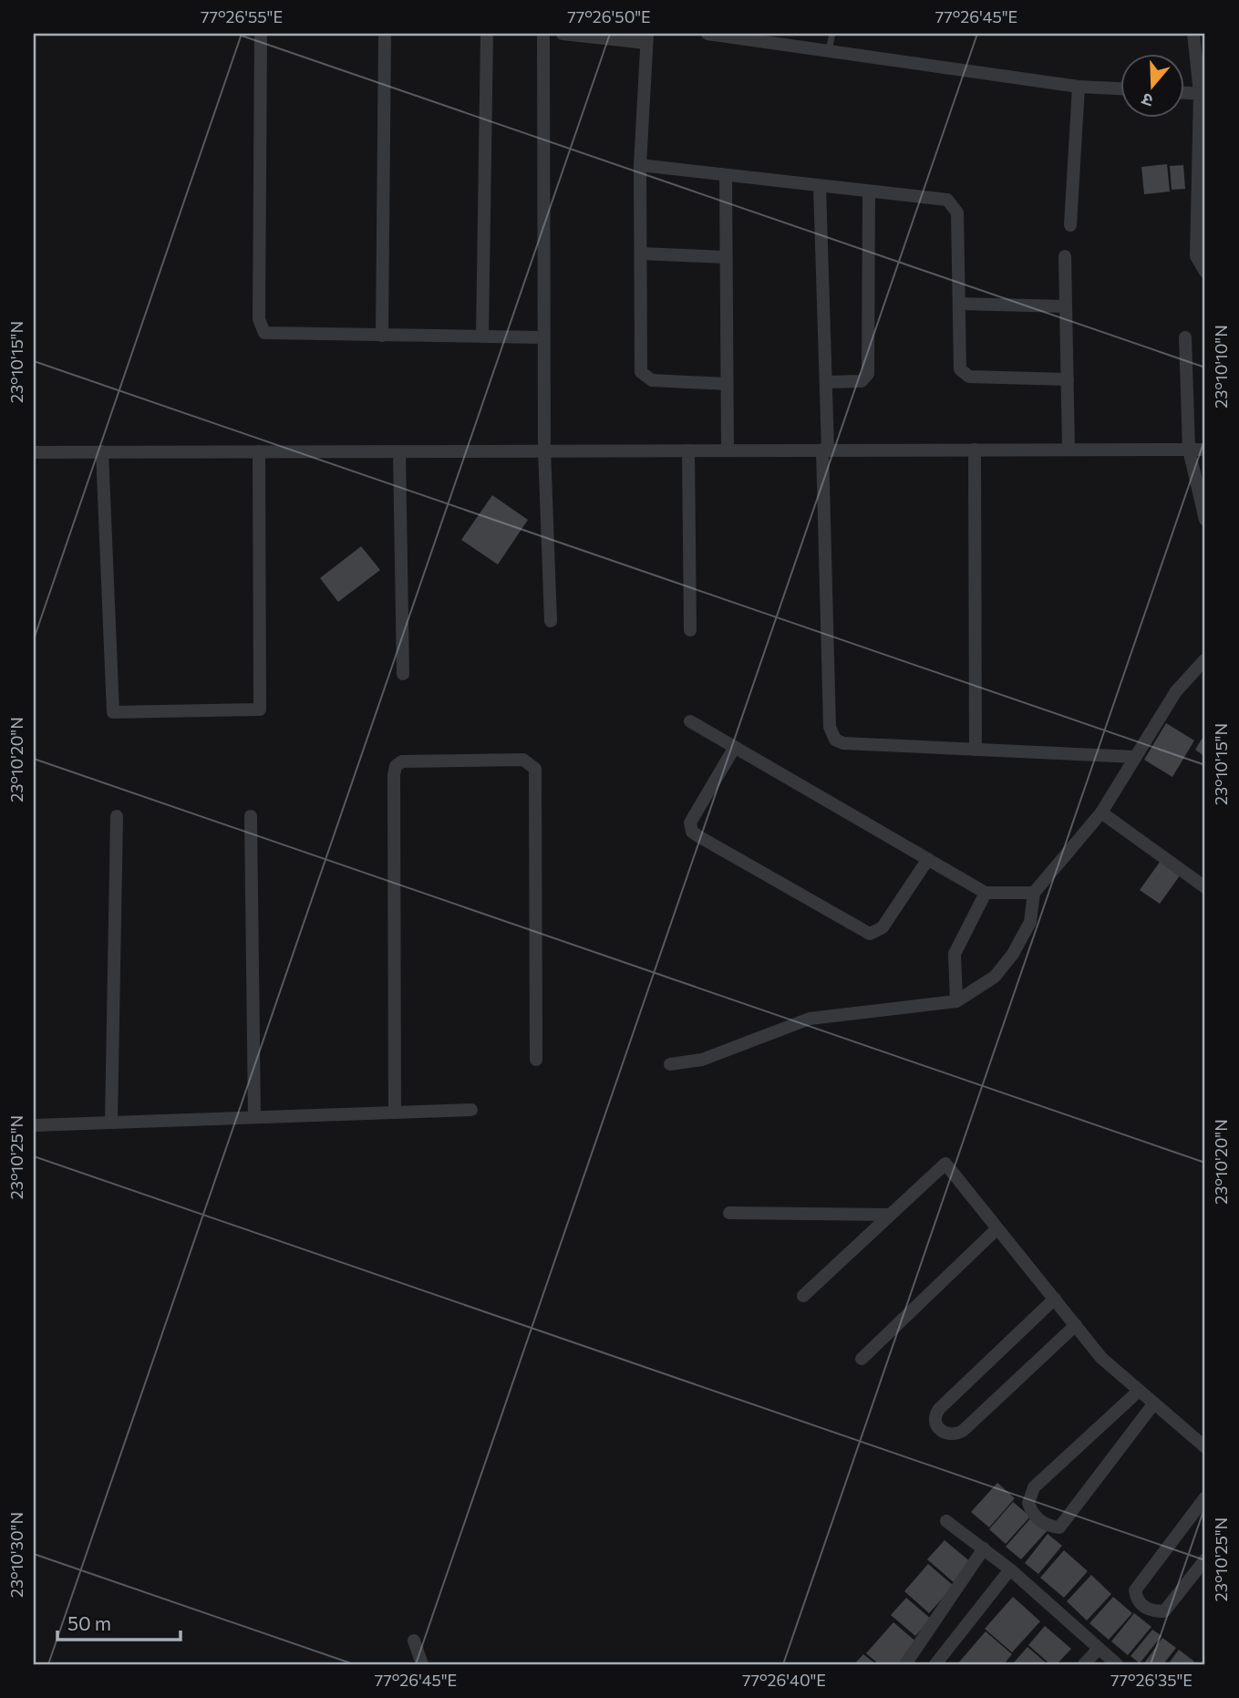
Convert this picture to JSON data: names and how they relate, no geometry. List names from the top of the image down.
{
  "scale_bar": "50 m",
  "north": "bottom",
  "coordinates": [
    "77°26'55\"E",
    "77°26'50\"E",
    "77°26'45\"E",
    "23°10'15\"N",
    "23°10'10\"N",
    "23°10'20\"N",
    "23°10'25\"N",
    "23°10'30\"N",
    "77°26'40\"E",
    "77°26'35\"E"
  ]
}
